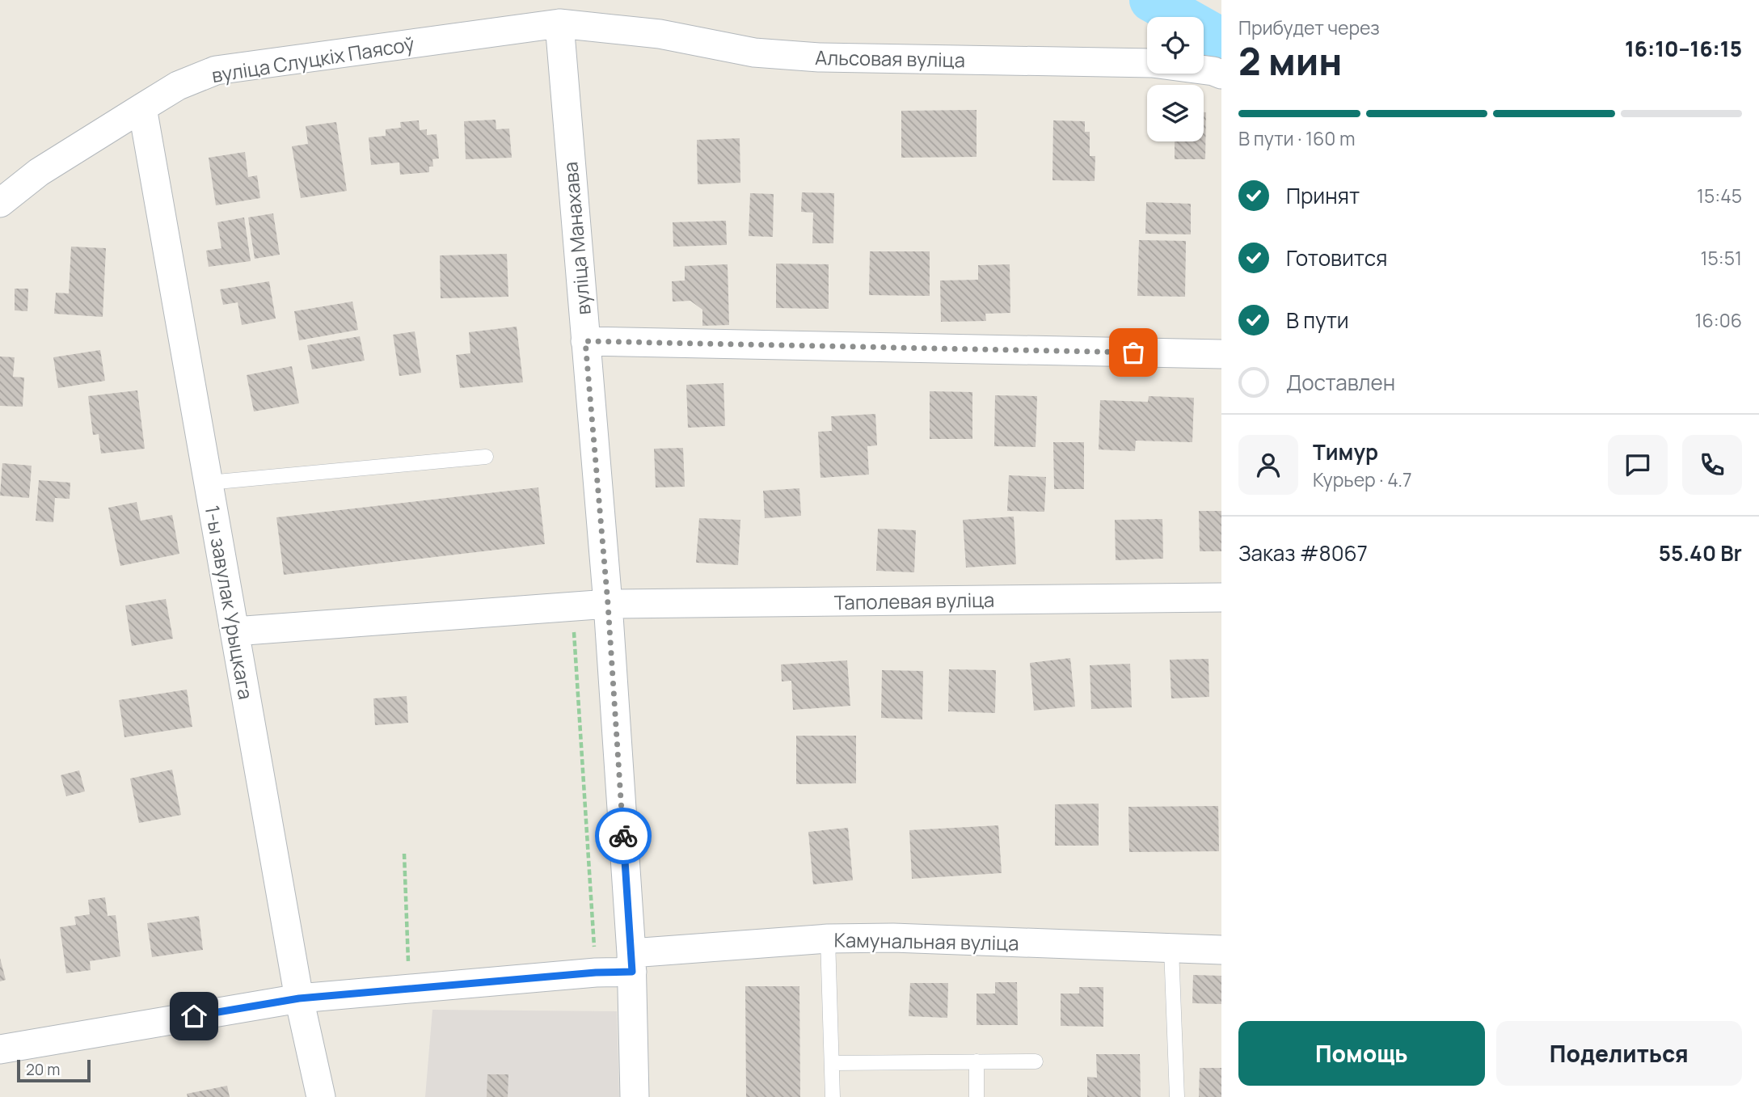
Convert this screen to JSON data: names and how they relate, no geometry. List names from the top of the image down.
{
  "streets": {
    "street": [
      "Альсовая вуліца",
      "вуліца Слуцкіх Паясоў",
      "вуліца Манахава",
      "Таполевая вуліца",
      "1-ы завулак Урыцкага",
      "Камунальная вуліца"
    ]
  },
  "crossings": [
    ["Альсовая вуліца", "вуліца Слуцкіх Паясоў"],
    ["Альсовая вуліца", "вуліца Манахава"],
    ["вуліца Слуцкіх Паясоў", "вуліца Манахава"],
    ["вуліца Слуцкіх Паясоў", "1-ы завулак Урыцкага"],
    ["вуліца Манахава", "Таполевая вуліца"],
    ["вуліца Манахава", "Камунальная вуліца"],
    ["Таполевая вуліца", "1-ы завулак Урыцкага"],
    ["1-ы завулак Урыцкага", "Камунальная вуліца"]
  ],
  "scale_bar": "20 m",
  "page": {
    "heading": ["2 мин", "Прибудет через", "16:10–16:15"],
    "panel": [
      "Тимур",
      "Курьер · 4.7",
      "Заказ #8067",
      "55.40 Br"
    ],
    "bar": "В пути · 160 m",
    "list": [
      ["Принят", "15:45"],
      ["Готовится", "15:51"],
      ["В пути", "16:06"],
      "Доставлен"
    ],
    "buttons": ["Помощь", "Поделиться"],
    "scale": "20 m"
  }
}
